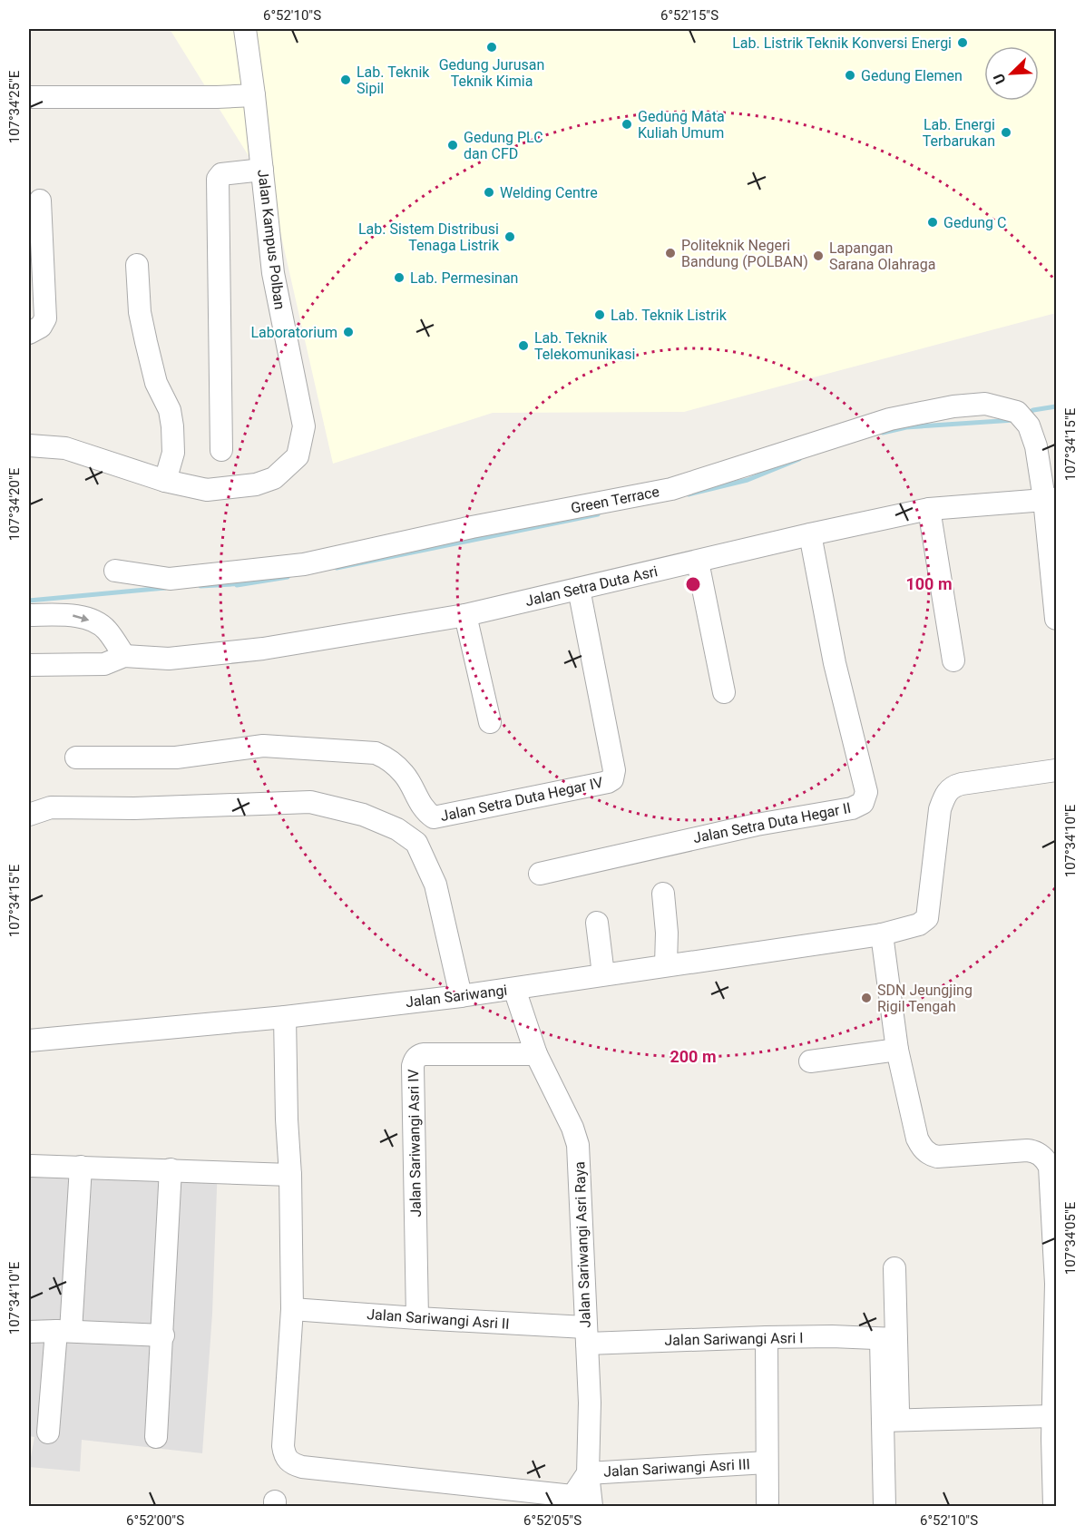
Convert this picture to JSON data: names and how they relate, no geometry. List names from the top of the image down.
{
  "streets": {
    "street": [
      "Jalan Kampus Polban",
      "Green Terrace",
      "Jalan Setra Duta Asri",
      "Jalan Setra Duta Hegar IV",
      "Jalan Setra Duta Hegar II",
      "Jalan Sariwangi",
      "Jalan Sariwangi Asri IV",
      "Jalan Sariwangi Asri Raya",
      "Jalan Sariwangi Asri II",
      "Jalan Sariwangi Asri I",
      "Jalan Sariwangi Asri III"
    ]
  },
  "crossings": [
    ["Green Terrace", "Jalan Setra Duta Asri"],
    ["Jalan Setra Duta Asri", "Jalan Setra Duta Hegar IV"],
    ["Jalan Setra Duta Asri", "Jalan Setra Duta Hegar II"],
    ["Jalan Sariwangi", "Jalan Sariwangi Asri Raya"],
    ["Jalan Sariwangi Asri IV", "Jalan Sariwangi Asri Raya"],
    ["Jalan Sariwangi Asri IV", "Jalan Sariwangi Asri II"],
    ["Jalan Sariwangi Asri Raya", "Jalan Sariwangi Asri II"],
    ["Jalan Sariwangi Asri Raya", "Jalan Sariwangi Asri I"],
    ["Jalan Sariwangi Asri Raya", "Jalan Sariwangi Asri III"],
    ["Jalan Sariwangi Asri II", "Jalan Sariwangi Asri I"]
  ],
  "places": [
    "Lab. Listrik Teknik Konversi Energi",
    "Gedung Jurusan Teknik Kimia",
    "Gedung Elemen",
    "Lab. Teknik Sipil",
    "Gedung Mata Kuliah Umum",
    "Lab. Energi Terbarukan",
    "Gedung PLC dan CFD",
    "Welding Centre",
    "Gedung C",
    "Lab. Sistem Distribusi Tenaga Listrik",
    "Politeknik Negeri Bandung (POLBAN)",
    "Lapangan Sarana Olahraga",
    "Lab. Permesinan",
    "Lab. Teknik Listrik",
    "Laboratorium",
    "Lab. Teknik Telekomunikasi",
    "SDN Jeungjing Rigil Tengah"
  ],
  "north": "bottom left",
  "coordinates": [
    "6°52'10\"S",
    "6°52'15\"S",
    "107°34'25\"E",
    "107°34'15\"E",
    "107°34'20\"E",
    "107°34'10\"E",
    "107°34'05\"E",
    "6°52'00\"S",
    "6°52'05\"S"
  ],
  "rings": ["100 m", "200 m"]
}
